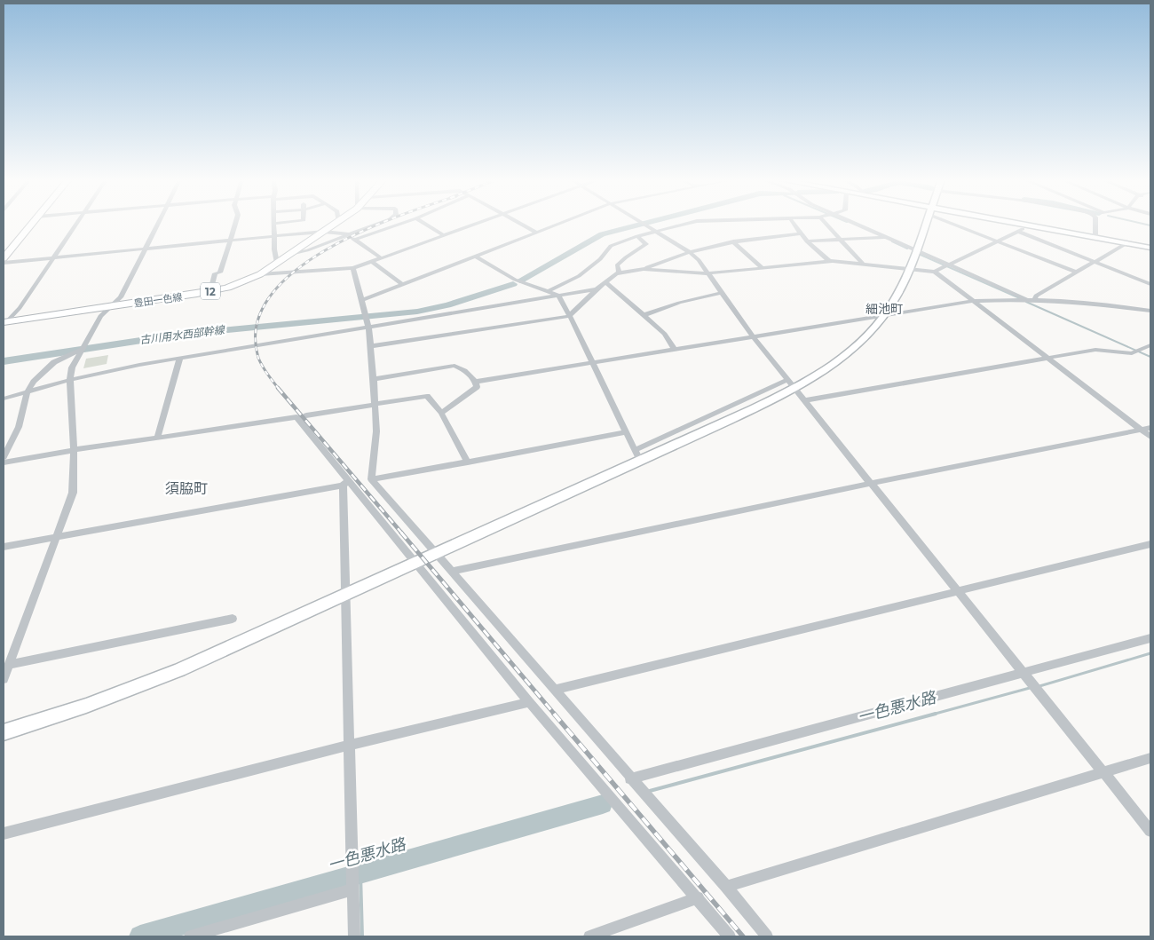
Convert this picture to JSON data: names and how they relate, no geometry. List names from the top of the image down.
{
  "streets": {
    "main road": ["12", "豊田一色線"]
  },
  "districts": ["細池町", "須脇町"],
  "water": ["古川用水西部幹線", "一色悪水路"]
}
